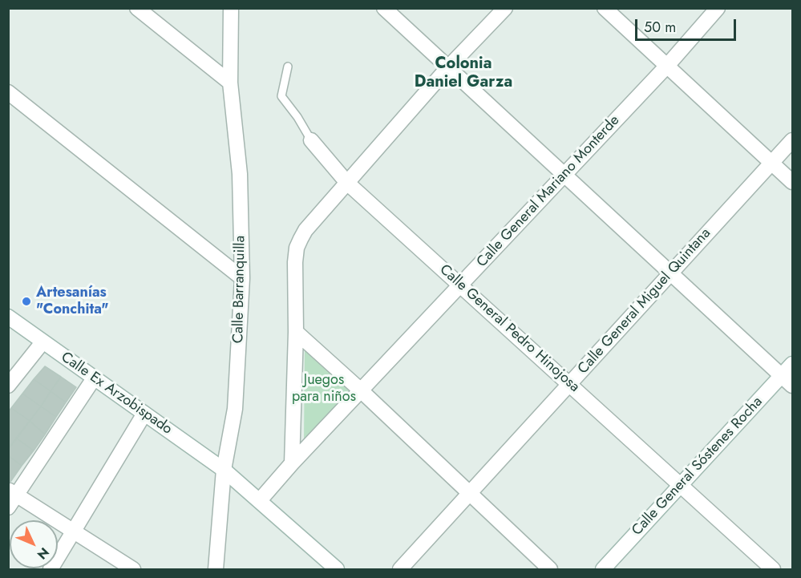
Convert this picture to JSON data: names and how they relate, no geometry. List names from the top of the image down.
{
  "streets": {
    "street": [
      "Calle General Mariano Monterde",
      "Calle Barranquilla",
      "Calle General Miguel Quintana",
      "Calle General Pedro Hinojosa",
      "Calle Ex Arzobispado",
      "Calle General Sóstenes Rocha"
    ]
  },
  "crossings": [
    ["Calle General Mariano Monterde", "Calle General Pedro Hinojosa"],
    ["Calle General Mariano Monterde", "Calle Ex Arzobispado"],
    ["Calle Barranquilla", "Calle Ex Arzobispado"],
    ["Calle General Miguel Quintana", "Calle General Pedro Hinojosa"],
    ["Calle General Pedro Hinojosa", "Calle General Sóstenes Rocha"]
  ],
  "districts": ["Colonia Daniel Garza"],
  "parks": ["Juegos para niños"],
  "places": ["Artesanías \"Conchita\""],
  "scale_bar": "50 m",
  "north": "bottom right"
}
